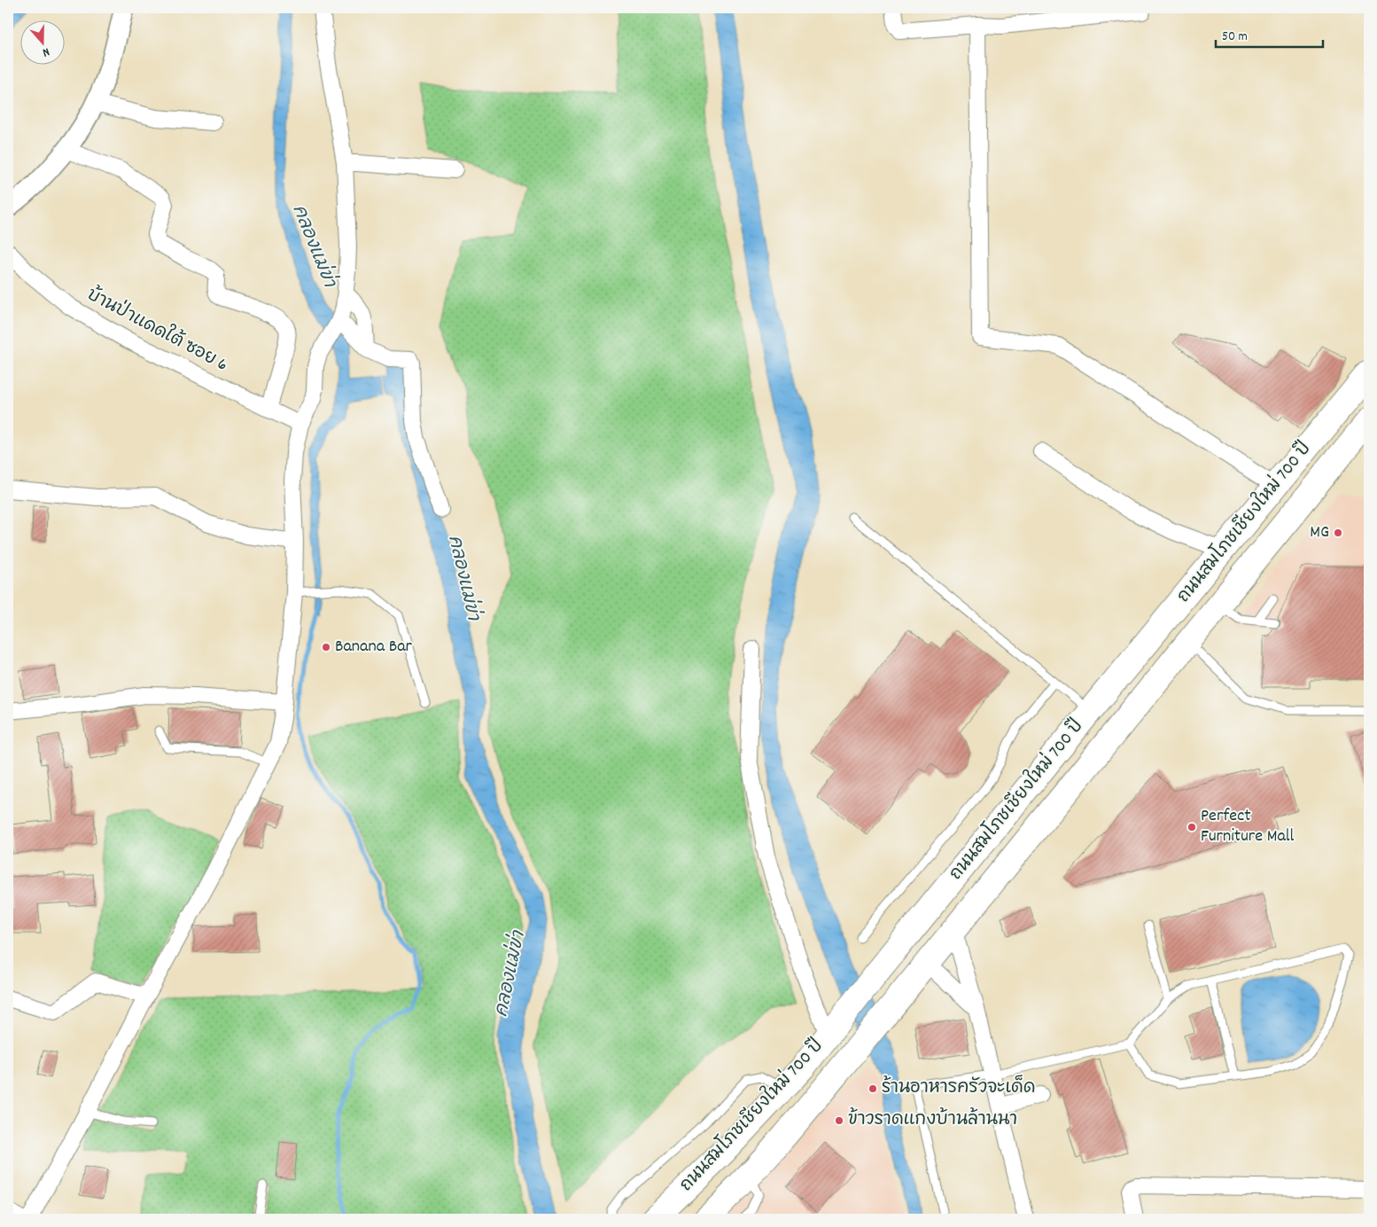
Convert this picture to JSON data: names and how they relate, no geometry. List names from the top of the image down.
{
  "streets": {
    "main road": ["ถนนสมโภชเชียงใหม่ 700 ปี"],
    "street": ["บ้านป่าแดดใต้ ซอย 6"]
  },
  "water": ["คลองแม่ข่า"],
  "places": [
    "MG",
    "Banana Bar",
    "Perfect Furniture Mall",
    "ร้านอาหารครัวจะเด็ด",
    "ข้าวราดแกงบ้านล้านนา"
  ],
  "scale_bar": "50 m",
  "north": "bottom"
}
